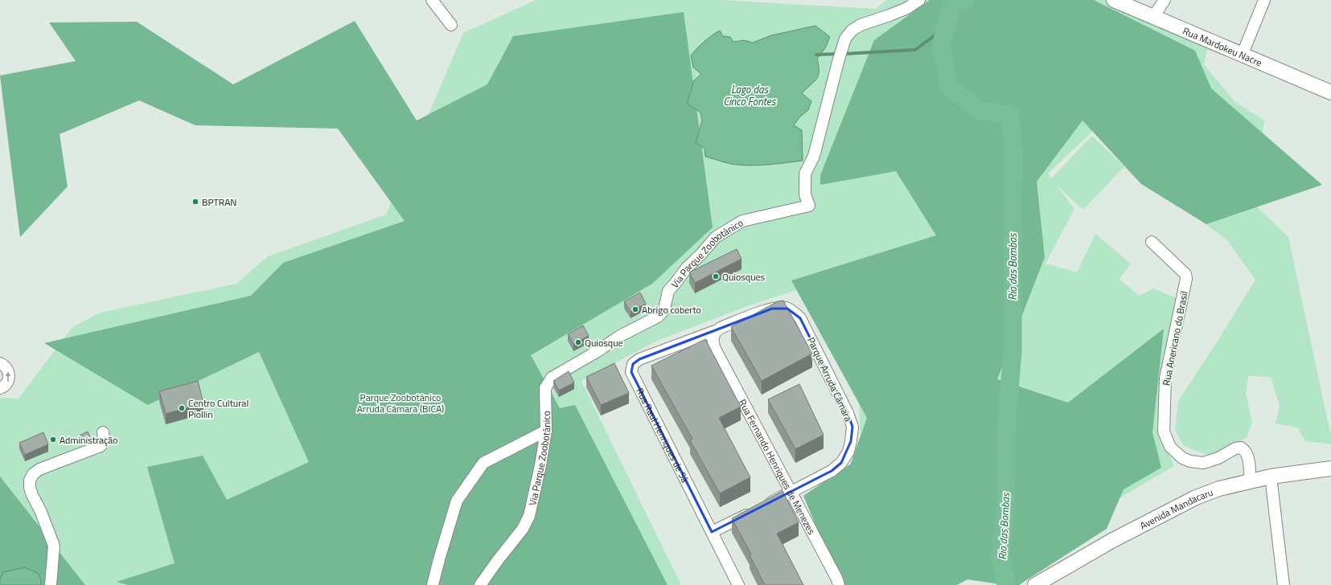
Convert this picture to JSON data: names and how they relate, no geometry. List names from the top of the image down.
{
  "streets": {
    "main road": ["Rua Mardokeu Nacre", "Avenida Mandacaru"],
    "street": [
      "Via Parque Zoobotânico",
      "Rua Anericano do Brasil",
      "Parque Arruda Câmara",
      "Rua Raul Henriques de Sá",
      "Rua Fernando Henriques de Menezes"
    ]
  },
  "crossings": [
    ["Rua Anericano do Brasil", "Avenida Mandacaru"],
    ["Parque Arruda Câmara", "Rua Raul Henriques de Sá"],
    ["Parque Arruda Câmara", "Rua Fernando Henriques de Menezes"],
    ["Rua Raul Henriques de Sá", "Rua Fernando Henriques de Menezes"]
  ],
  "water": ["Lago das Cinco Fontes", "Rio das Bombas"],
  "parks": ["Parque Zoobotânico Arruda Câmara (BICA)"],
  "places": [
    "BPTRAN",
    "Quiosques",
    "Abrigo coberto",
    "Quiosque",
    "Centro Cultural Piollin",
    "Administração"
  ]
}
